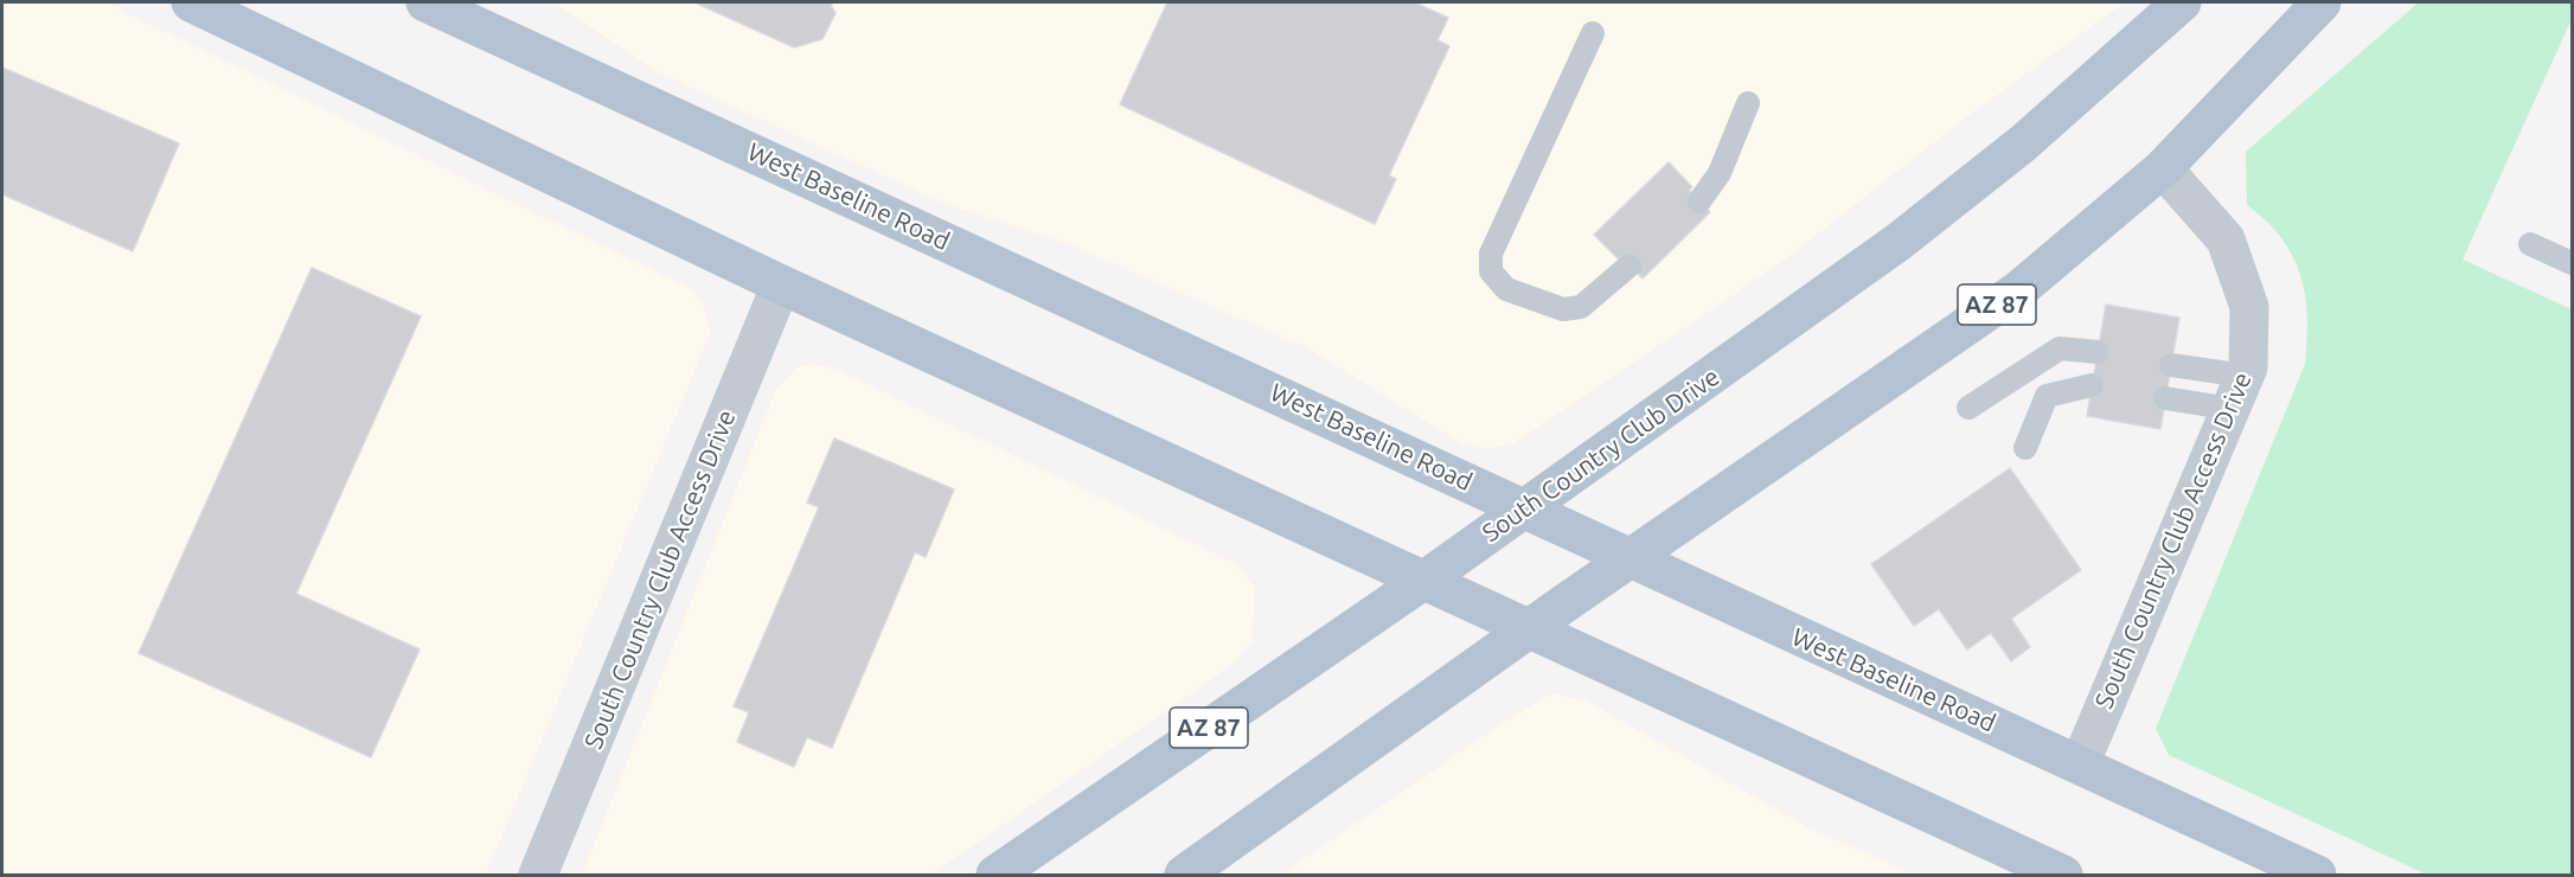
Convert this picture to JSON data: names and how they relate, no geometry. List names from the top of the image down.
{
  "streets": {
    "main road": ["West Baseline Road", "AZ 87", "South Country Club Drive"],
    "street": ["South Country Club Access Drive"]
  },
  "crossings": [
    ["West Baseline Road", "AZ 87"],
    ["West Baseline Road", "South Country Club Drive"],
    ["West Baseline Road", "South Country Club Access Drive"],
    ["AZ 87", "South Country Club Access Drive"]
  ]
}
